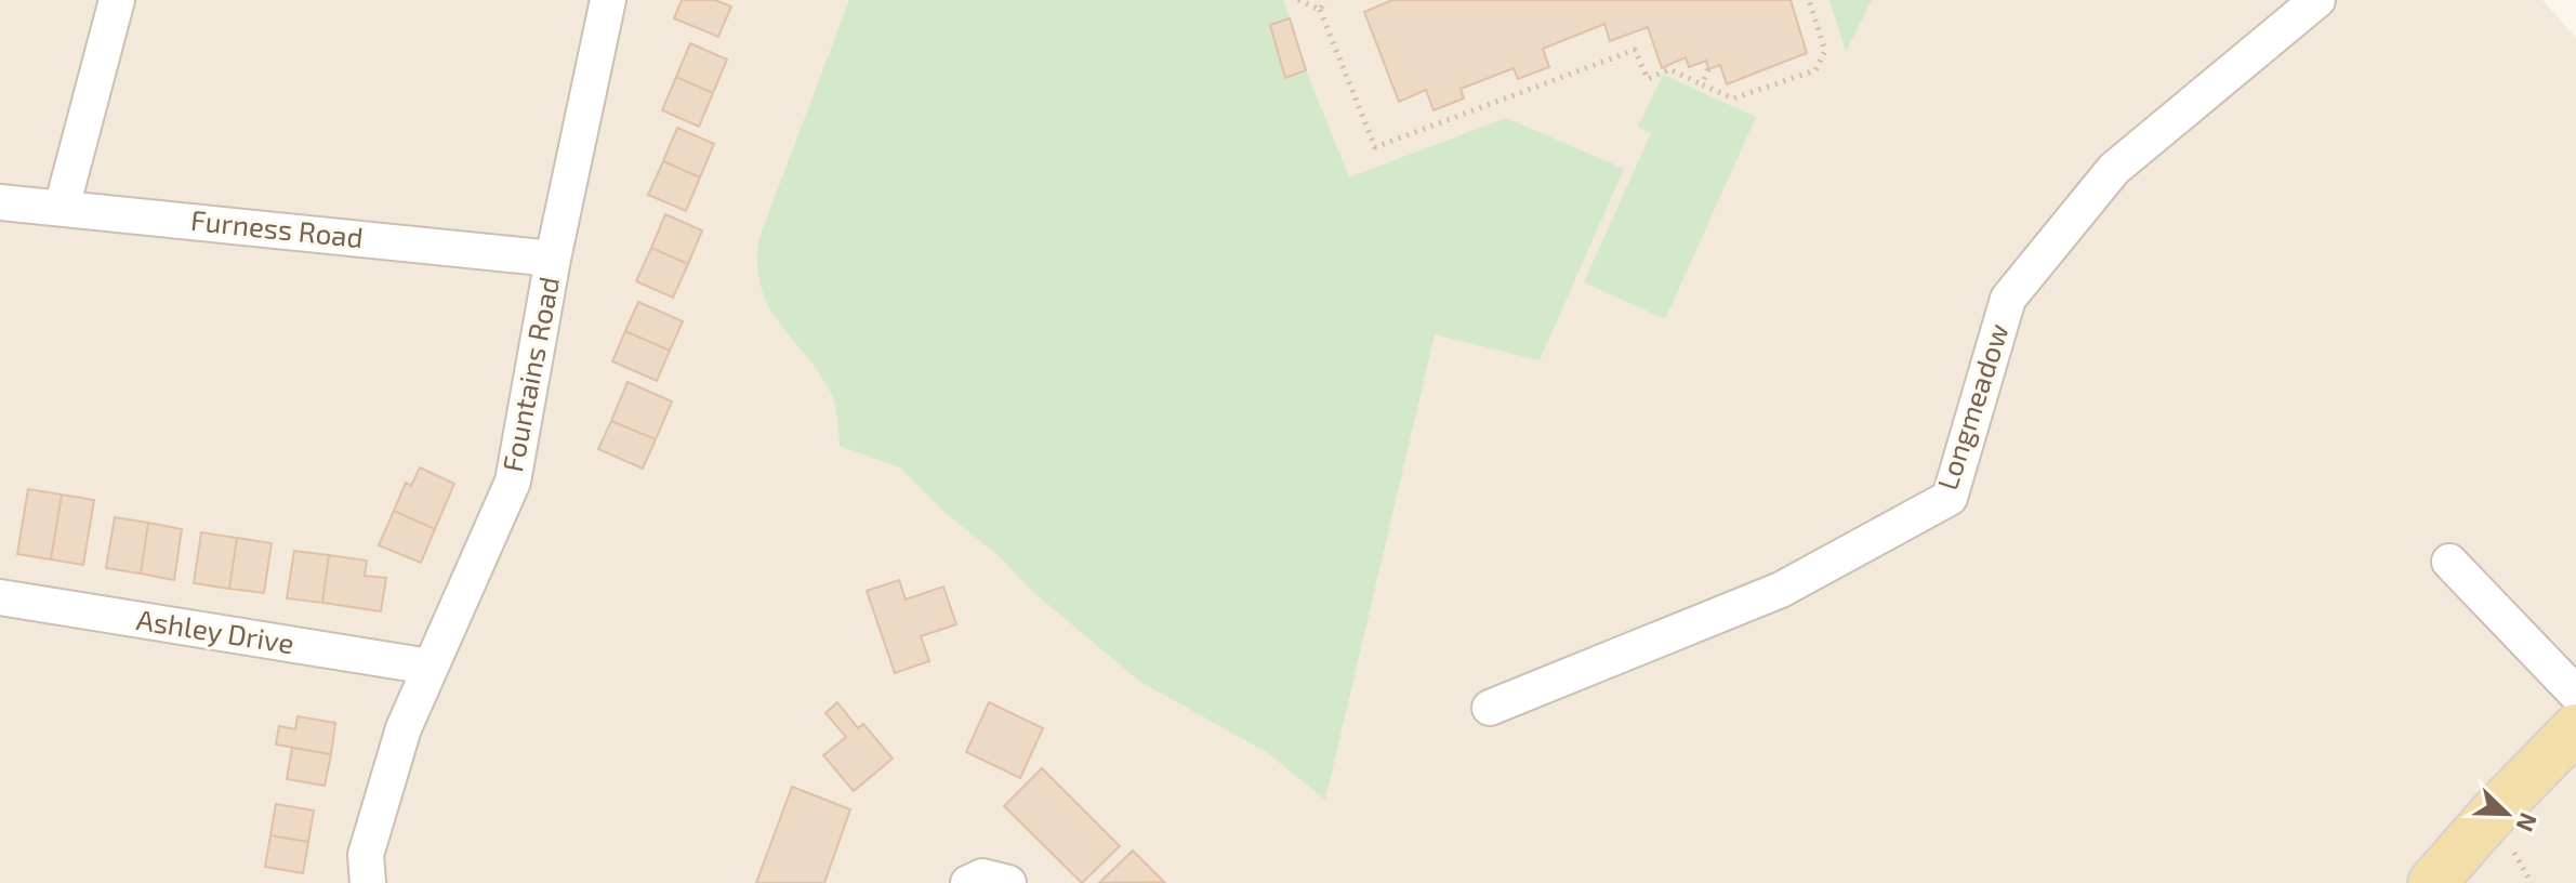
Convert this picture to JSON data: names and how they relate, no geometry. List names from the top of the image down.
{
  "streets": {
    "street": [
      "Furness Road",
      "Fountains Road",
      "Longmeadow",
      "Ashley Drive"
    ]
  },
  "crossings": [
    ["Furness Road", "Fountains Road"],
    ["Fountains Road", "Ashley Drive"]
  ],
  "north": "bottom right"
}
